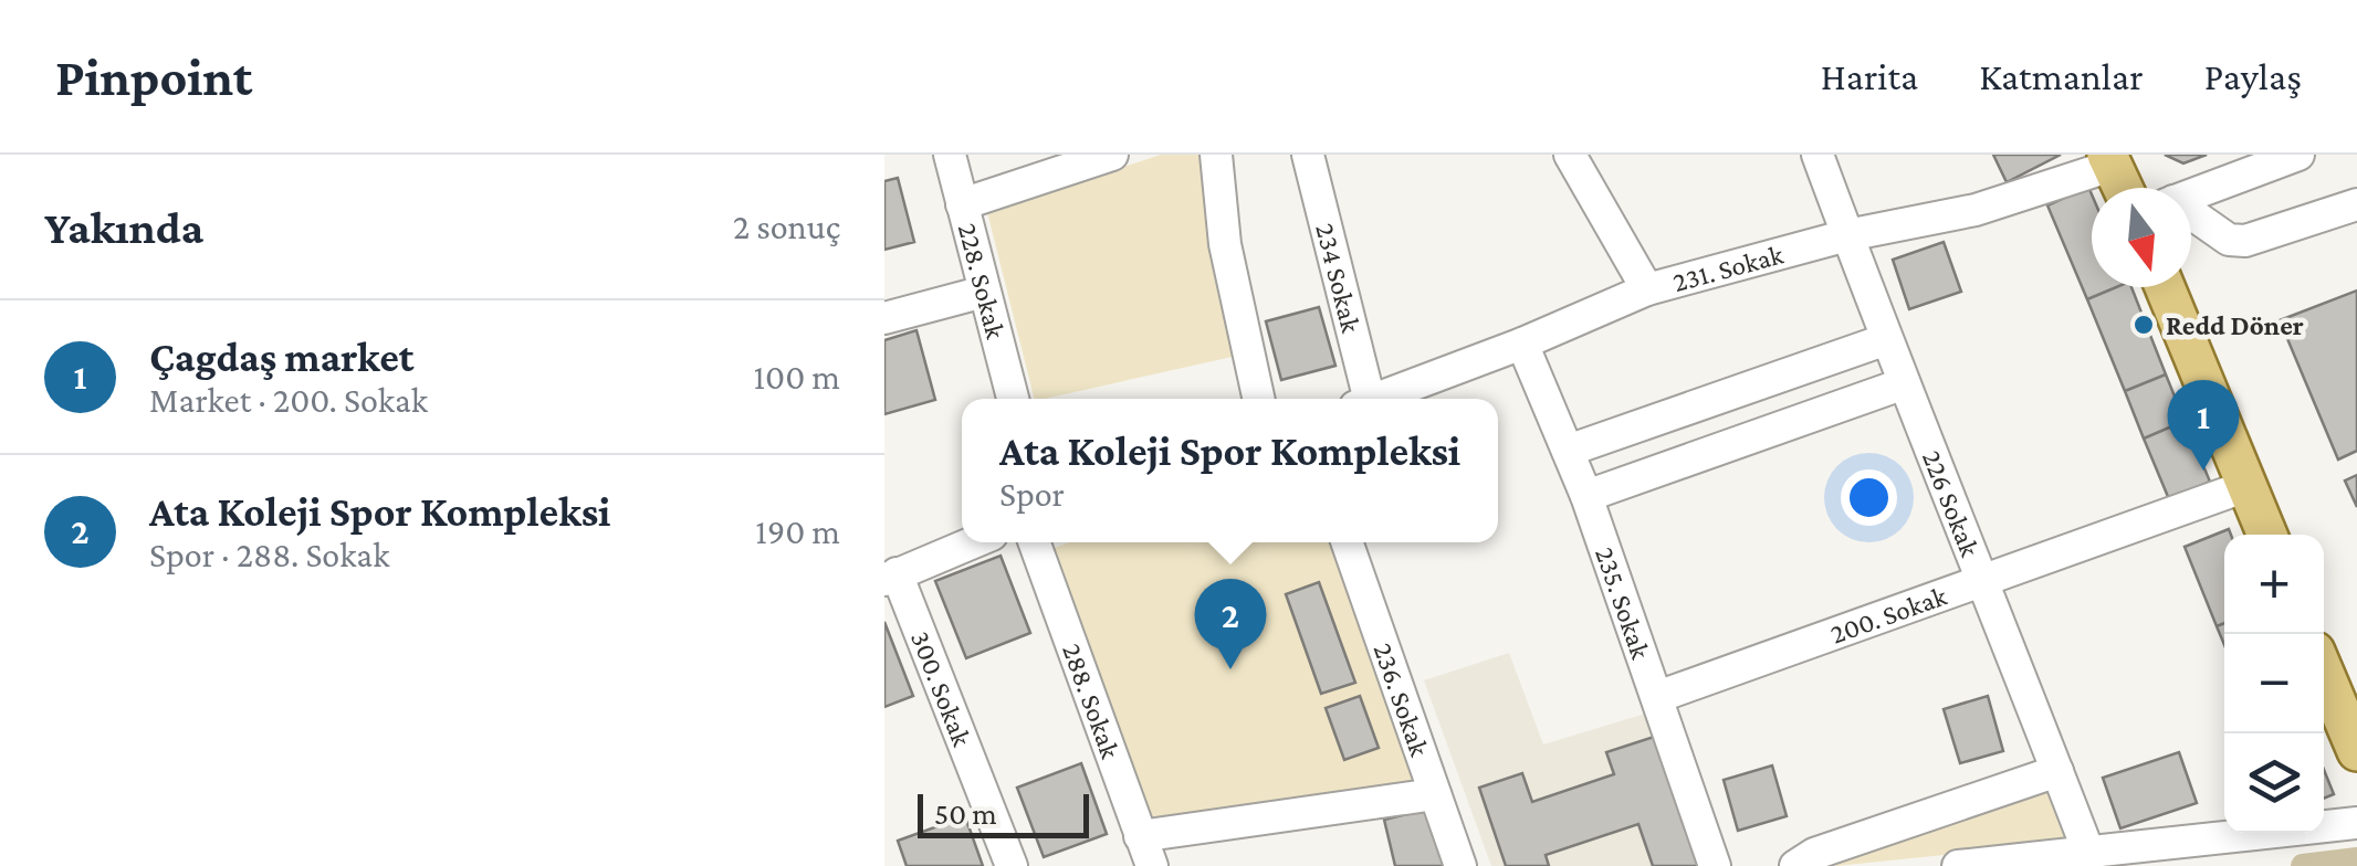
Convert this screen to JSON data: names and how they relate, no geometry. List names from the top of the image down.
{
  "streets": {
    "street": [
      "231. Sokak",
      "234 Sokak",
      "228. Sokak",
      "226 Sokak",
      "235. Sokak",
      "200. Sokak",
      "300. Sokak",
      "288. Sokak",
      "236. Sokak"
    ]
  },
  "crossings": [
    ["231. Sokak", "226 Sokak"],
    ["231. Sokak", "235. Sokak"],
    ["226 Sokak", "200. Sokak"],
    ["235. Sokak", "200. Sokak"]
  ],
  "places": ["Redd Döner"],
  "scale_bar": "50 m",
  "north": "bottom",
  "page": {
    "header": "Pinpoint",
    "nav": ["Harita", "Katmanlar", "Paylaş"],
    "heading": ["Yakında", "2 sonuç"],
    "list": [
      {
        "mark": "1",
        "name": "Çagdaş market",
        "note": "Market · 200. Sokak",
        "value": "100 m"
      },
      {
        "mark": "2",
        "name": "Ata Koleji Spor Kompleksi",
        "note": "Spor · 288. Sokak",
        "value": "190 m"
      }
    ],
    "pins": ["1", "2"],
    "popup": ["Ata Koleji Spor Kompleksi", "Spor"],
    "map_buttons": ["+", "−"],
    "scale": "50 m"
  }
}
